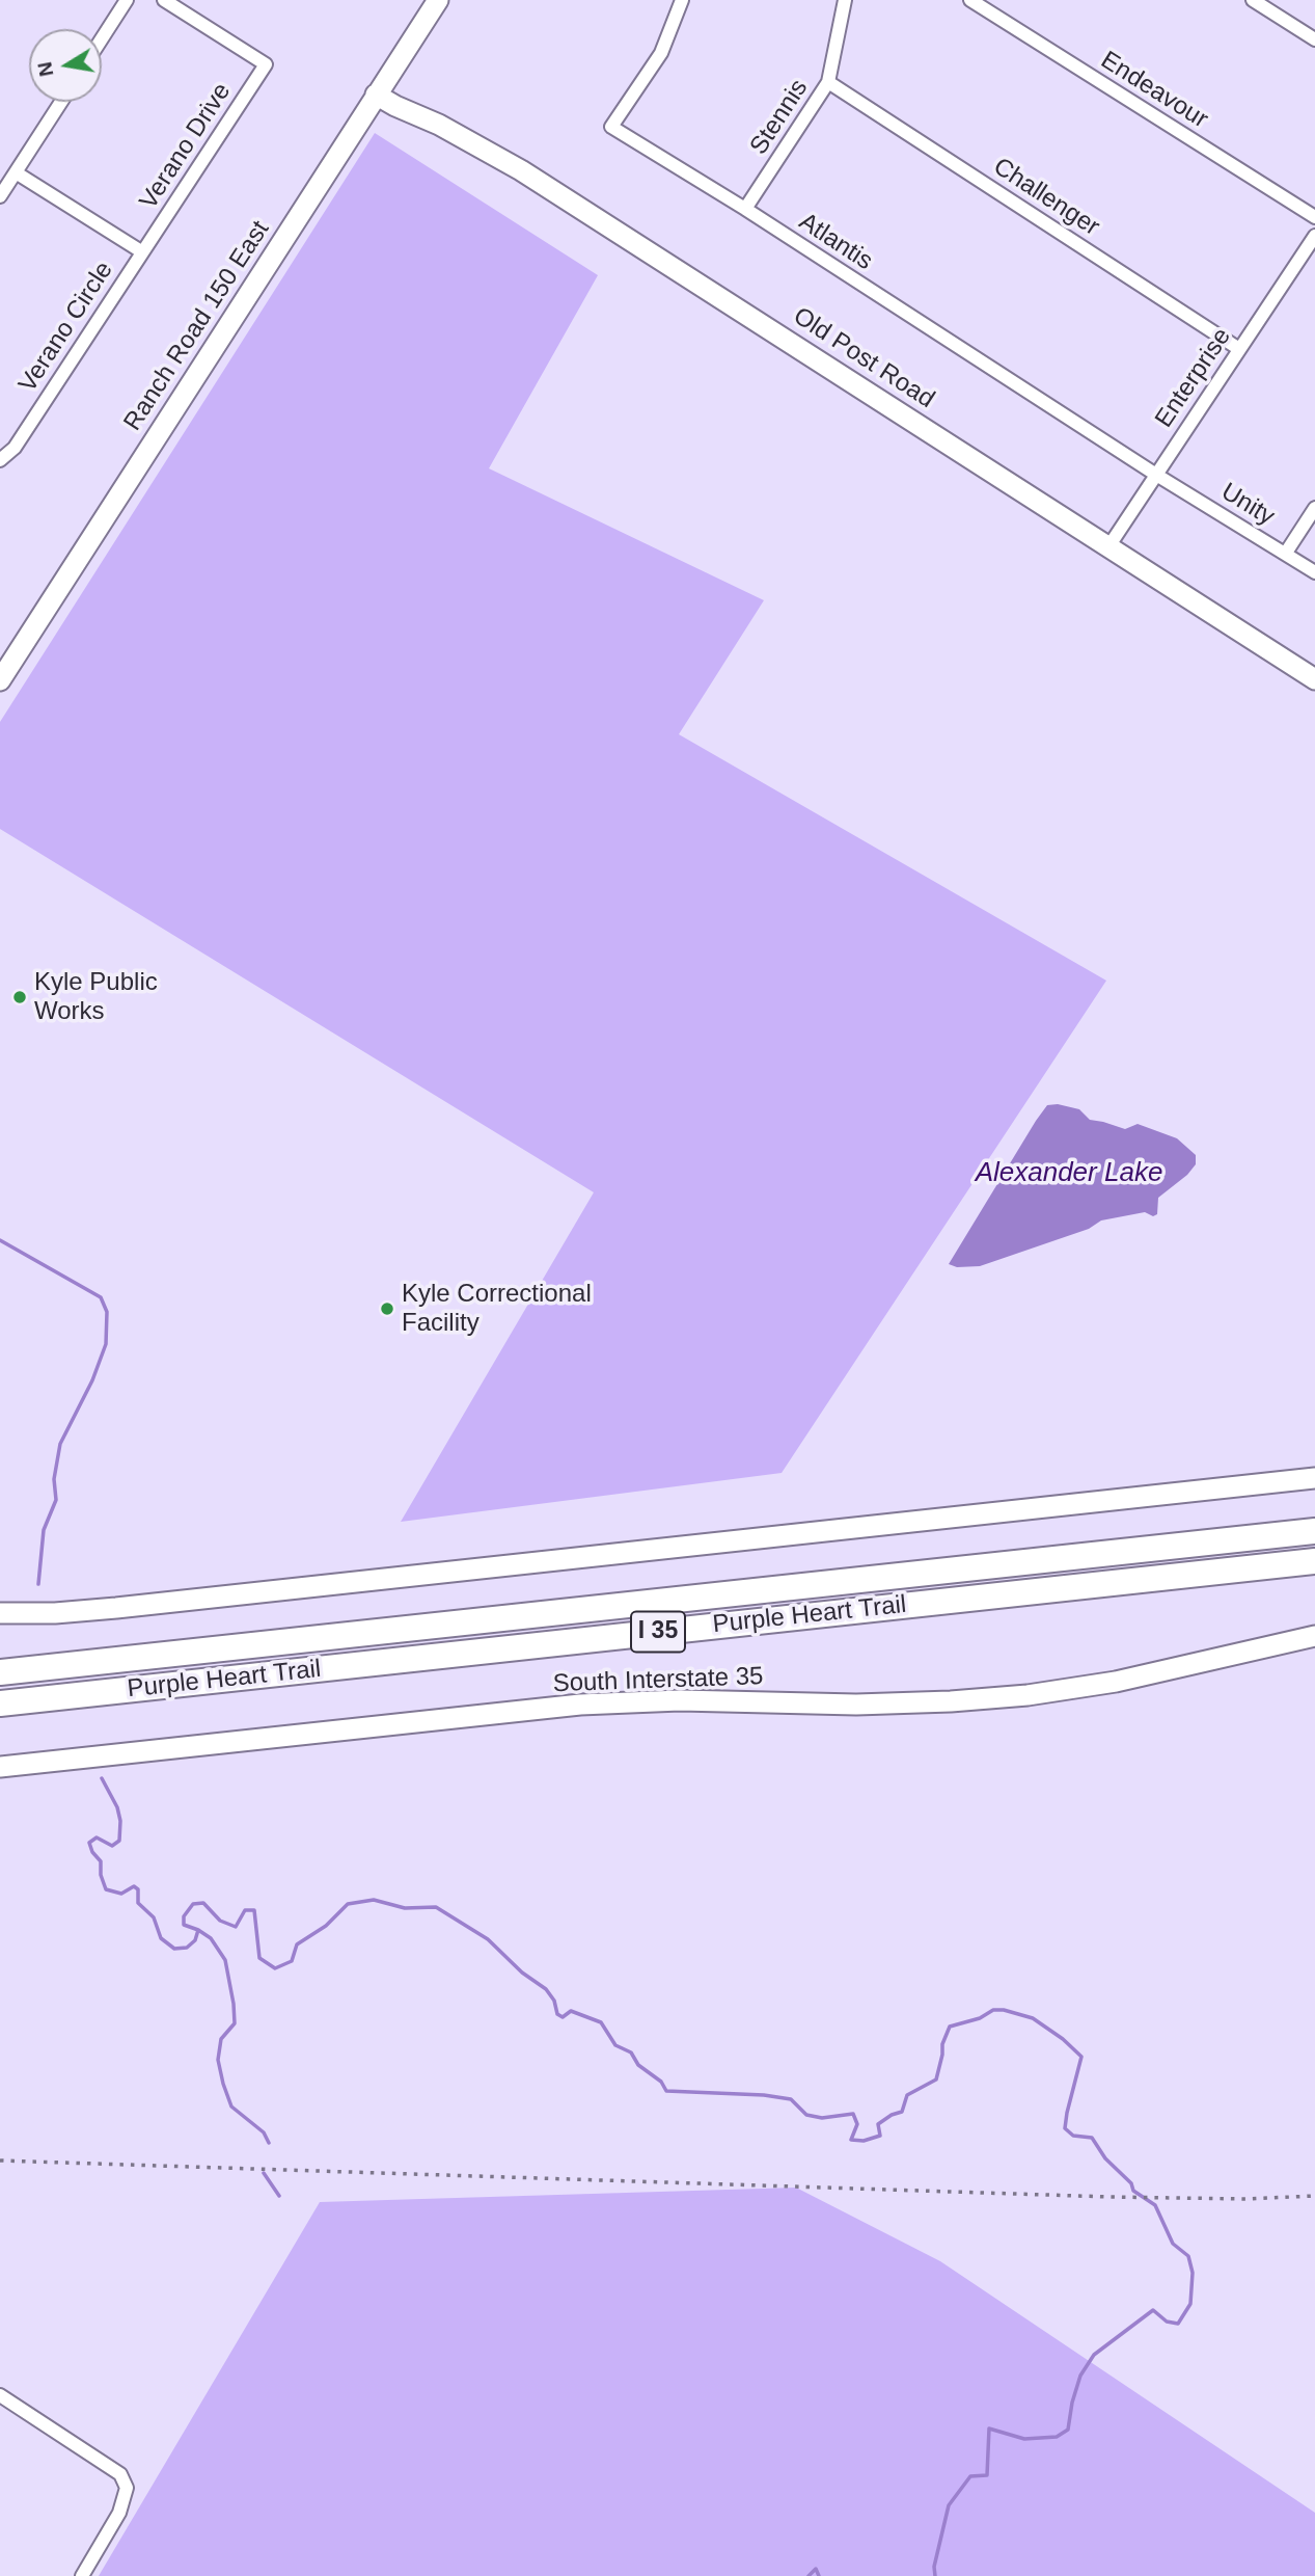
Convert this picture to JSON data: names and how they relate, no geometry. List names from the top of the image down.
{
  "streets": {
    "highway": ["Purple Heart Trail", "I 35"],
    "main road": ["Ranch Road 150 East", "Old Post Road", "South Interstate 35"],
    "street": [
      "Endeavour",
      "Stennis",
      "Verano Drive",
      "Challenger",
      "Atlantis",
      "Verano Circle",
      "Enterprise",
      "Unity"
    ]
  },
  "crossings": [
    ["Stennis", "Challenger"],
    ["Stennis", "Atlantis"],
    ["Verano Drive", "Verano Circle"],
    ["Challenger", "Enterprise"],
    ["Atlantis", "Enterprise"],
    ["Atlantis", "Unity"],
    ["Ranch Road 150 East", "Old Post Road"],
    ["Old Post Road", "Enterprise"],
    ["Enterprise", "Unity"]
  ],
  "water": ["Alexander Lake"],
  "places": ["Kyle Public Works", "Kyle Correctional Facility"],
  "north": "left"
}
